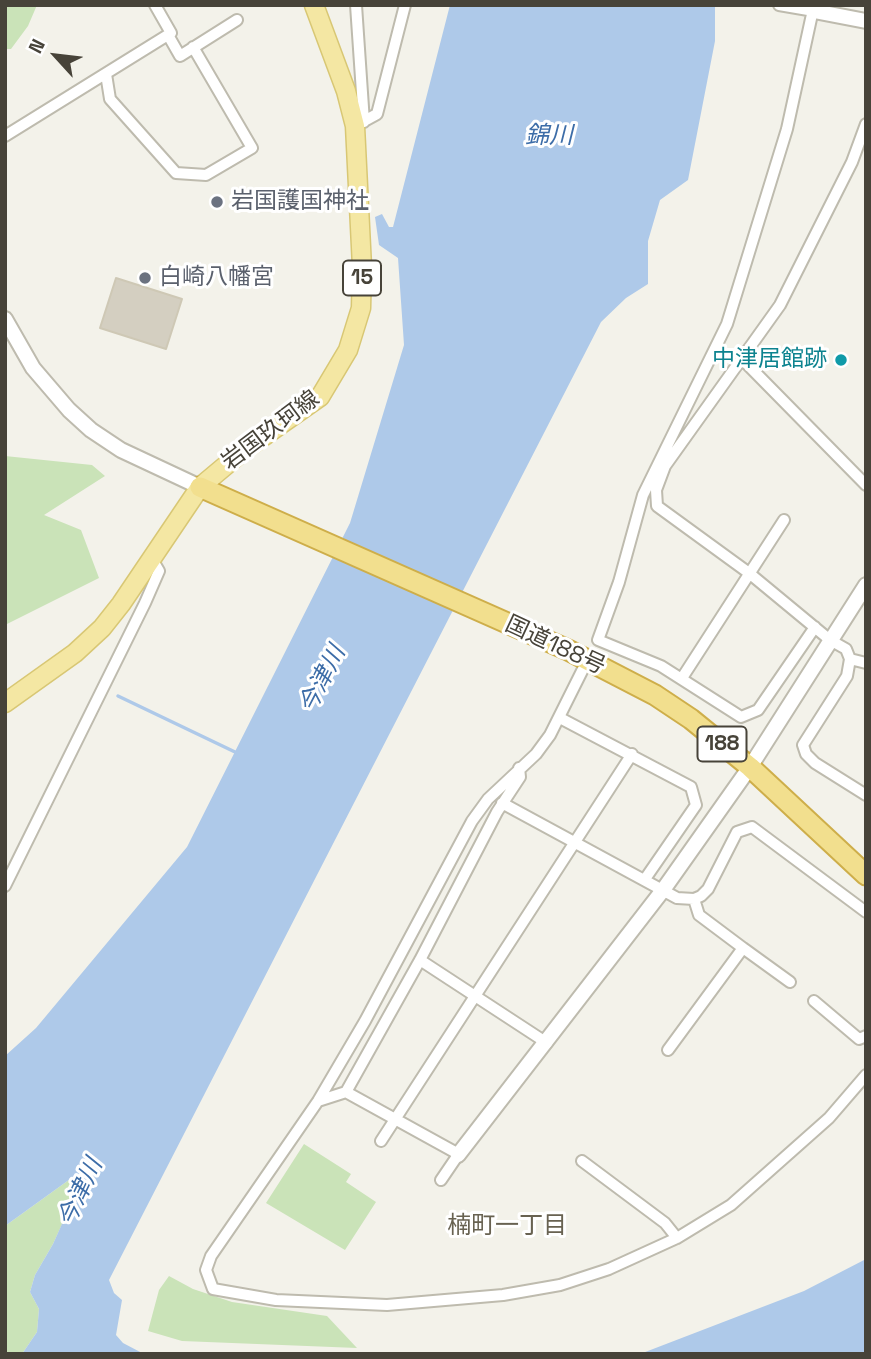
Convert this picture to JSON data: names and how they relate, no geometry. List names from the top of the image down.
{
  "streets": {
    "highway": ["国道188号", "188"],
    "main road": ["15", "岩国玖珂線"]
  },
  "crossings": [
    ["岩国玖珂線", "国道188号"]
  ],
  "districts": ["楠町一丁目"],
  "water": ["錦川", "今津川"],
  "places": ["岩国護国神社", "白崎八幡宮", "中津居館跡"],
  "north": "top left"
}
